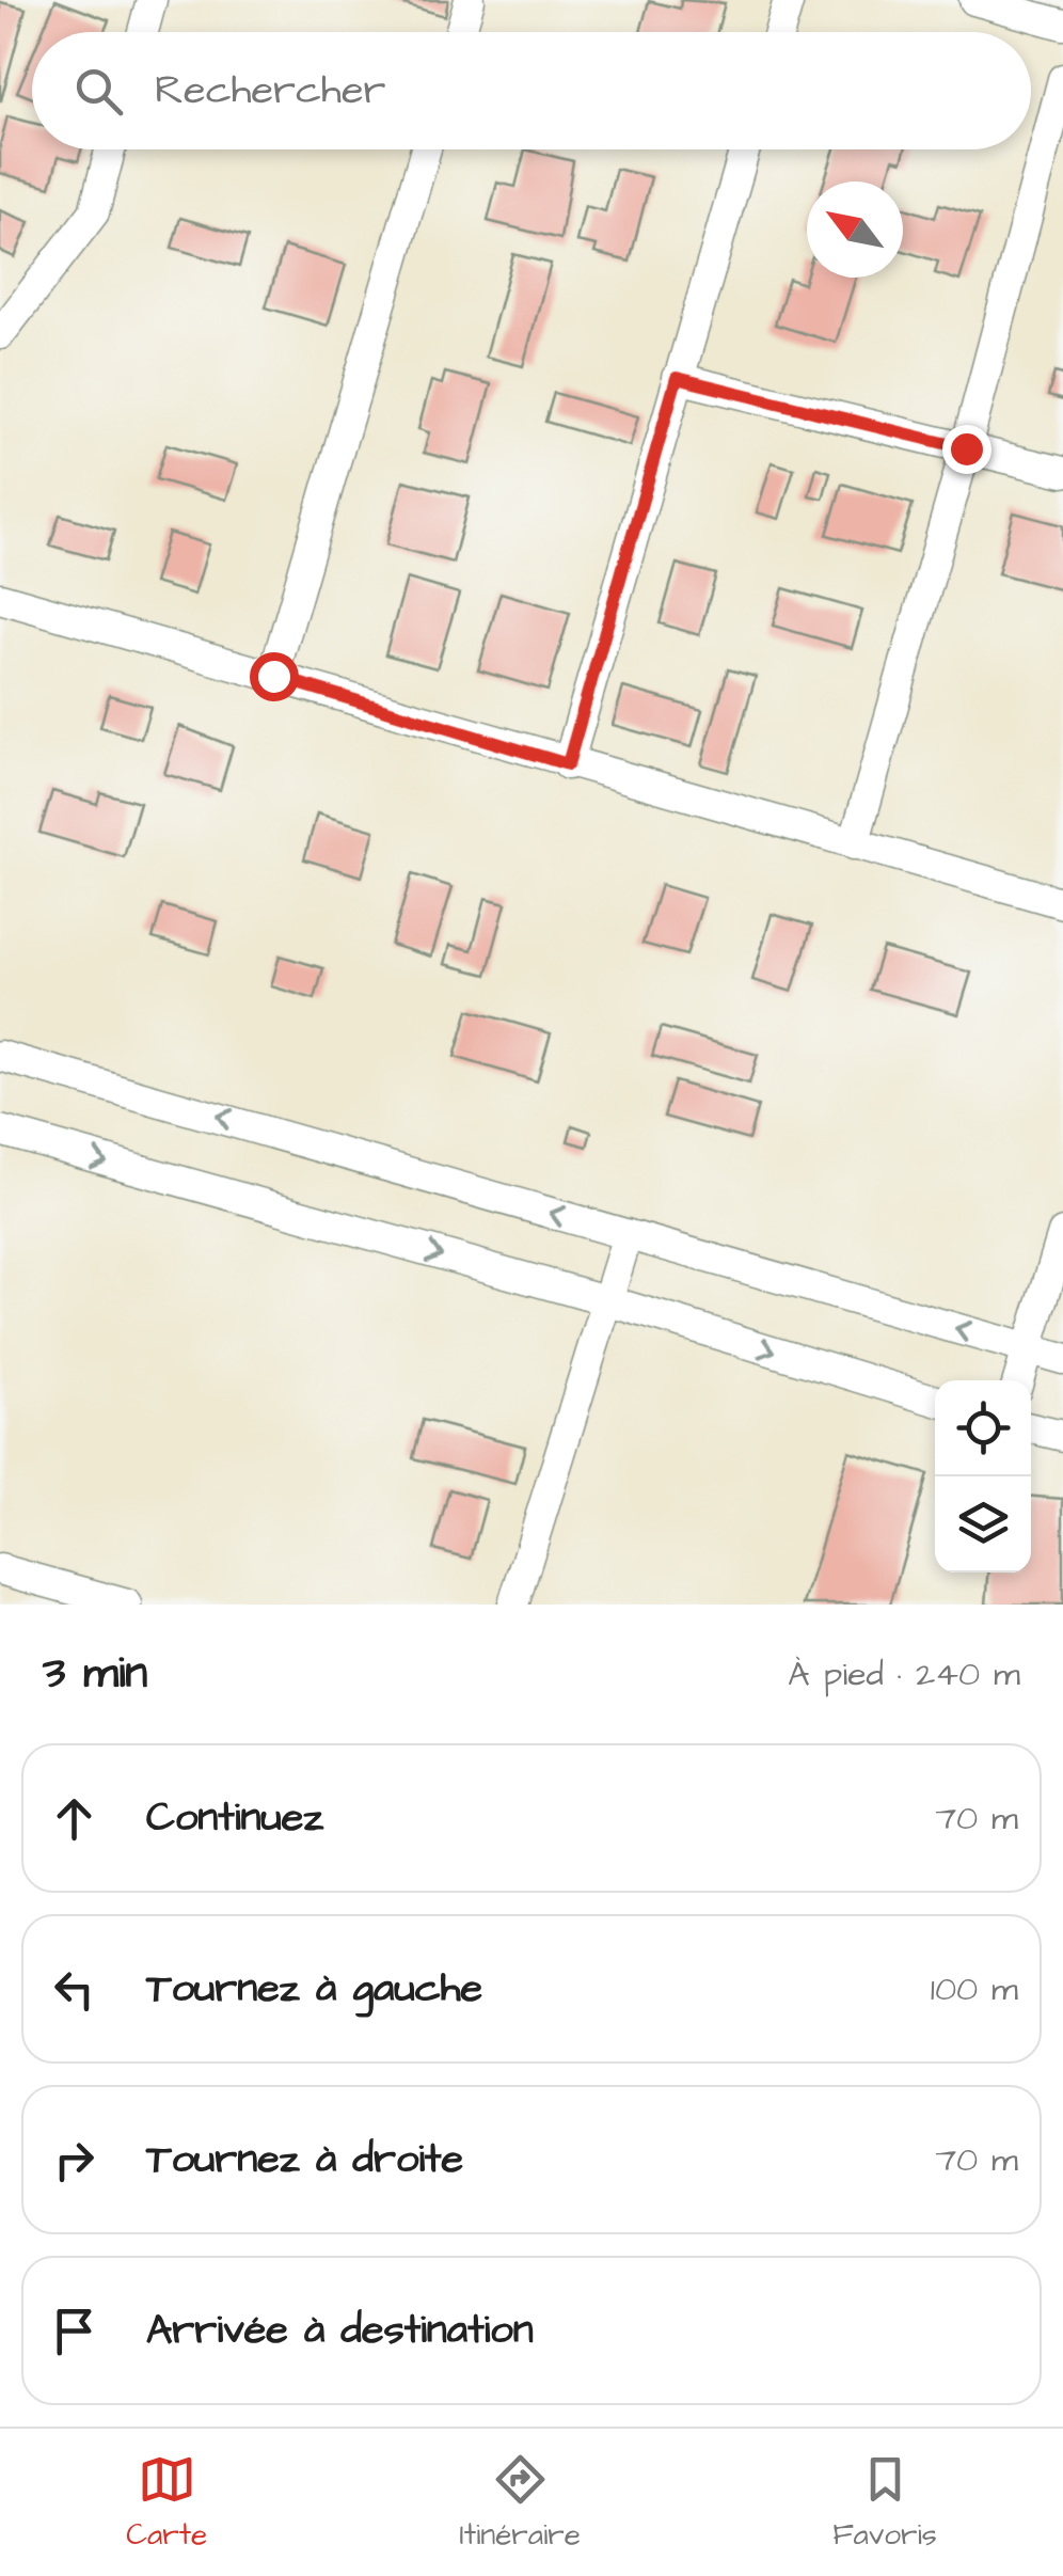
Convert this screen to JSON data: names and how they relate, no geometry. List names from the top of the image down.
{
  "north": "top left",
  "page": {
    "search": "Rechercher",
    "heading": ["3 min", "À pied · 240 m"],
    "list": [
      ["Continuez", "70 m"],
      ["Tournez à gauche", "100 m"],
      ["Tournez à droite", "70 m"],
      "Arrivée à destination"
    ],
    "nav": ["Carte", "Itinéraire", "Favoris"]
  }
}
